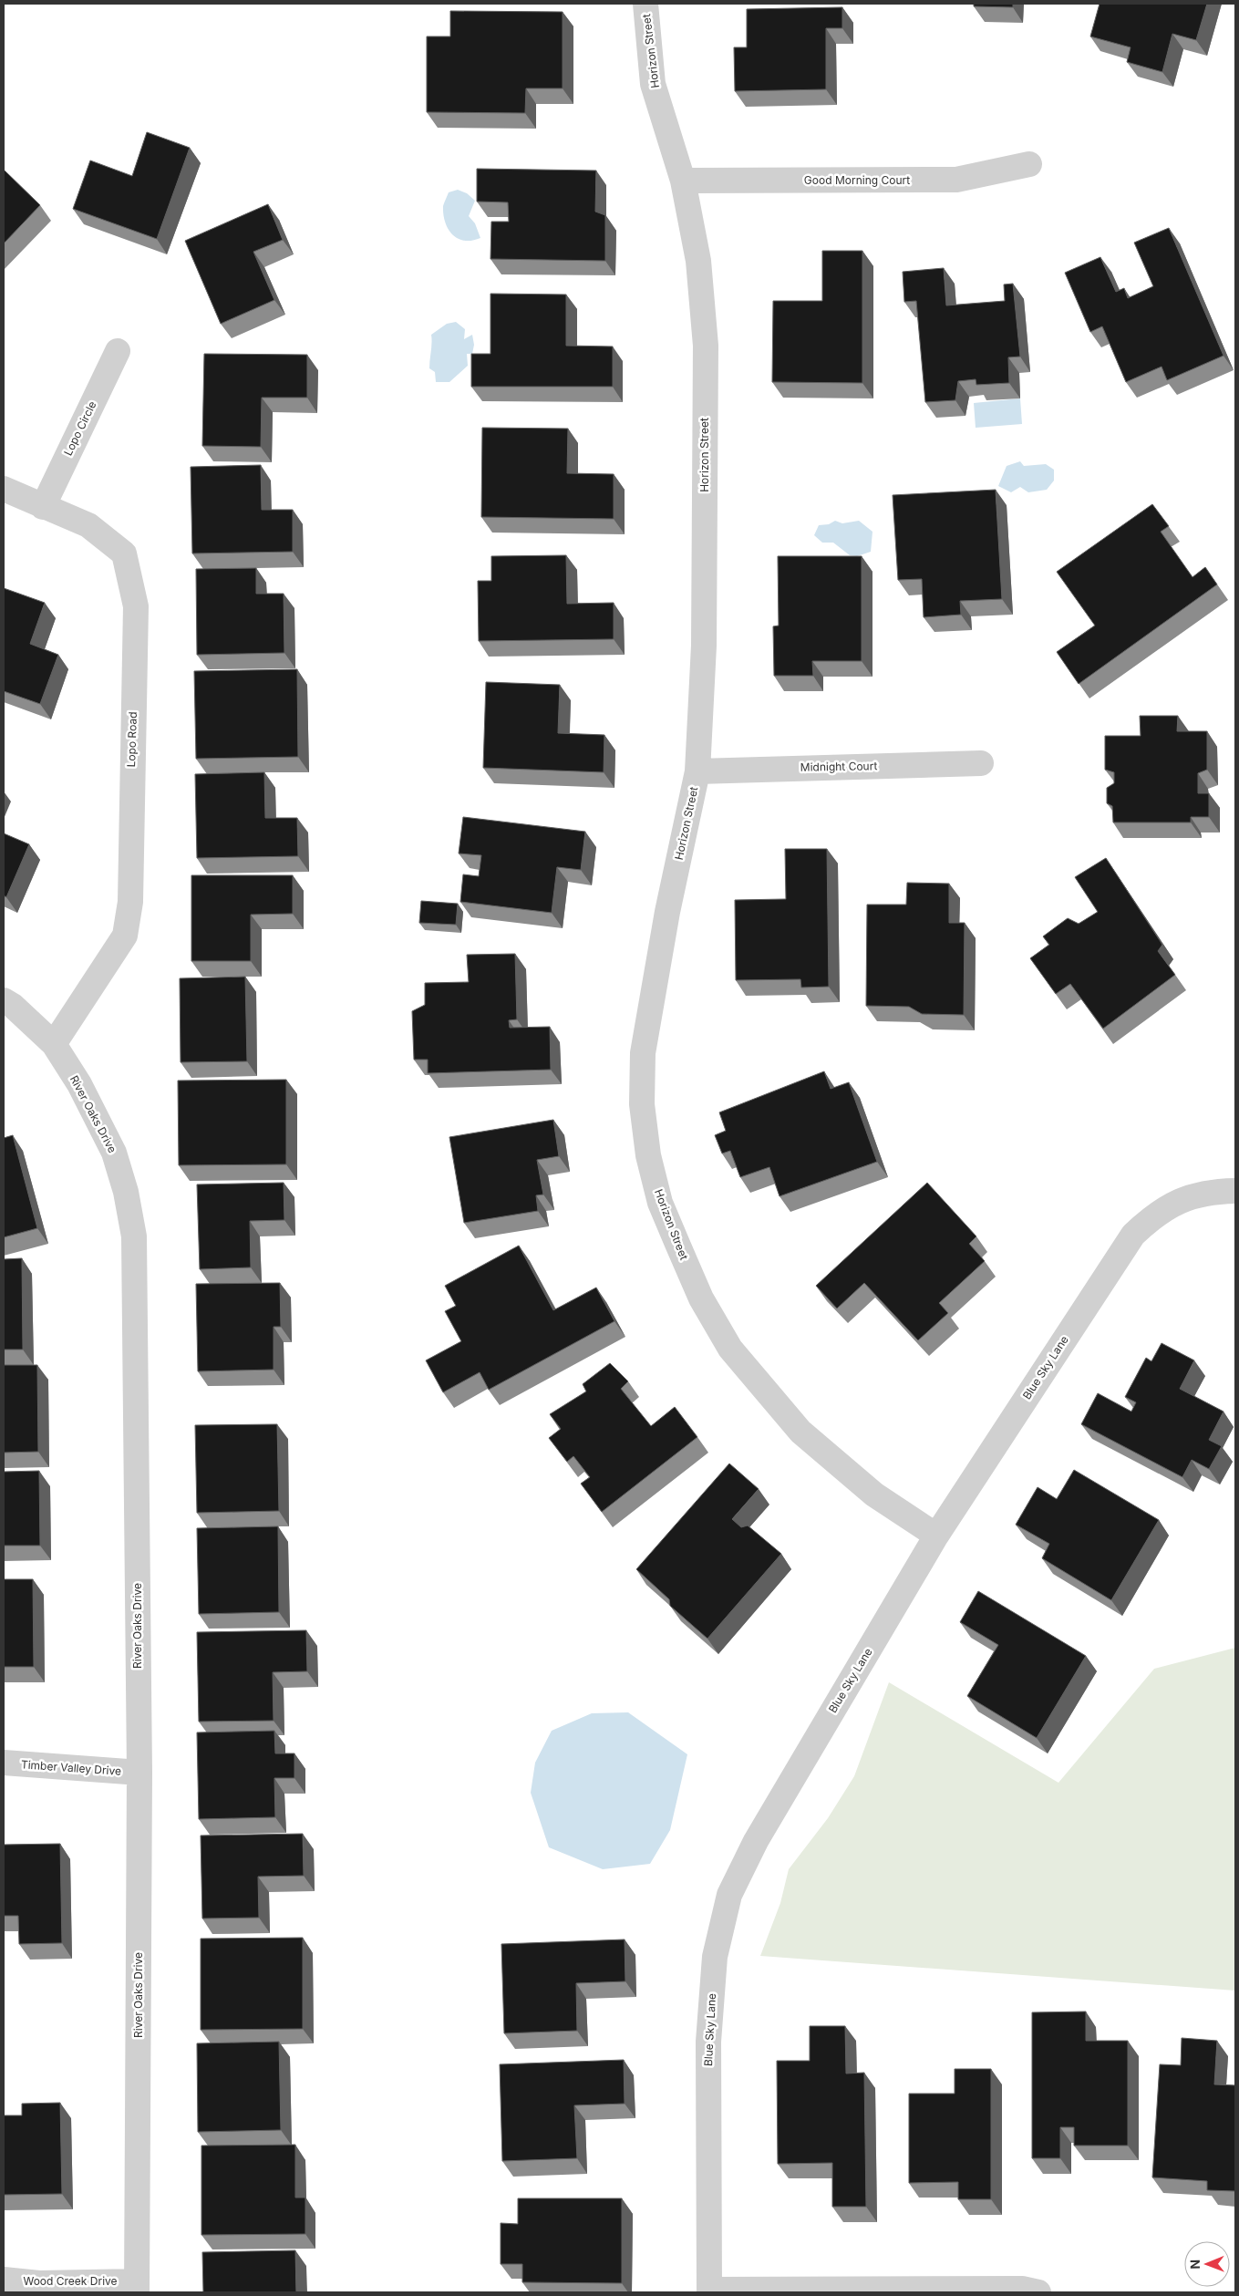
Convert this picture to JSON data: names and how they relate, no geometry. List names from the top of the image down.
{
  "streets": {
    "street": [
      "Horizon Street",
      "Good Morning Court",
      "Lopo Circle",
      "Lopo Road",
      "Midnight Court",
      "River Oaks Drive",
      "Blue Sky Lane",
      "Timber Valley Drive",
      "Wood Creek Drive"
    ]
  },
  "crossings": [
    ["Horizon Street", "Good Morning Court"],
    ["Horizon Street", "Midnight Court"],
    ["Horizon Street", "Blue Sky Lane"],
    ["Lopo Circle", "Lopo Road"],
    ["Lopo Road", "River Oaks Drive"],
    ["River Oaks Drive", "Timber Valley Drive"],
    ["River Oaks Drive", "Wood Creek Drive"]
  ],
  "north": "left"
}
